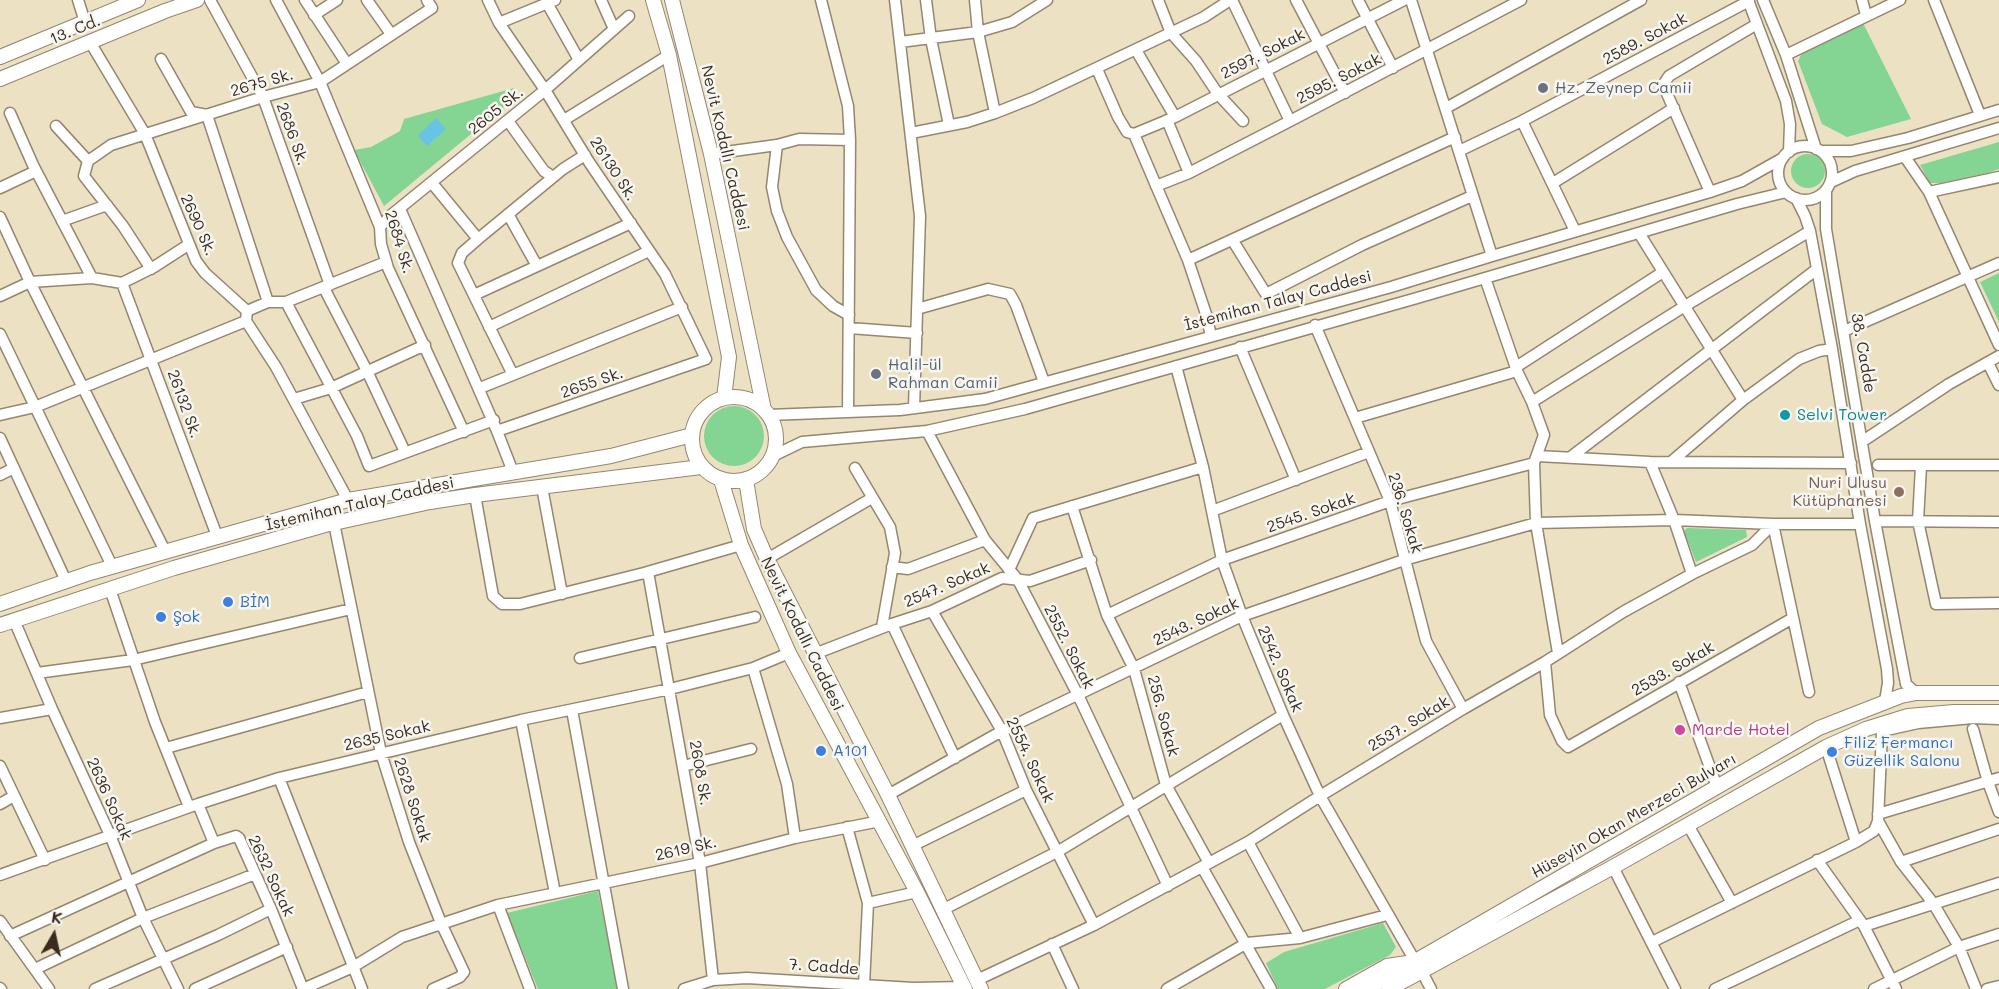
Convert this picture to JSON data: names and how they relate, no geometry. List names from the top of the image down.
{
  "streets": {
    "main road": [
      "13. Cd.",
      "Nevit Kodallı Caddesi",
      "İstemihan Talay Caddesi",
      "Hüseyin Okan Merzeci Bulvarı"
    ],
    "street": [
      "2589. Sokak",
      "2597. Sokak",
      "2595. Sokak",
      "2675 Sk.",
      "2605 Sk.",
      "2686 Sk.",
      "26130 Sk.",
      "2690 Sk.",
      "2684 Sk.",
      "38. Cadde",
      "2655 Sk.",
      "26132 Sk.",
      "2545. Sokak",
      "236. Sokak",
      "2547. Sokak",
      "2543. Sokak",
      "2552. Sokak",
      "2542. Sokak",
      "2533. Sokak",
      "256. Sokak",
      "2537. Sokak",
      "2635 Sokak",
      "2554. Sokak",
      "2608 Sk.",
      "2636 Sokak",
      "2628 Sokak",
      "2619 Sk.",
      "2632 Sokak",
      "7. Cadde"
    ]
  },
  "crossings": [
    ["13. Cd.", "2690 Sk."],
    ["2597. Sokak", "2595. Sokak"],
    ["2675 Sk.", "2686 Sk."],
    ["2675 Sk.", "2690 Sk."],
    ["2675 Sk.", "2684 Sk."],
    ["2605 Sk.", "26130 Sk."],
    ["2605 Sk.", "2684 Sk."],
    ["Nevit Kodallı Caddesi", "İstemihan Talay Caddesi"],
    ["Nevit Kodallı Caddesi", "2547. Sokak"],
    ["Nevit Kodallı Caddesi", "2543. Sokak"],
    ["Nevit Kodallı Caddesi", "2537. Sokak"],
    ["Nevit Kodallı Caddesi", "2635 Sokak"],
    ["Nevit Kodallı Caddesi", "2619 Sk."],
    ["Nevit Kodallı Caddesi", "7. Cadde"],
    ["26130 Sk.", "2655 Sk."],
    ["2690 Sk.", "İstemihan Talay Caddesi"],
    ["İstemihan Talay Caddesi", "38. Cadde"],
    ["İstemihan Talay Caddesi", "26132 Sk."],
    ["İstemihan Talay Caddesi", "236. Sokak"],
    ["İstemihan Talay Caddesi", "2552. Sokak"],
    ["İstemihan Talay Caddesi", "2542. Sokak"],
    ["İstemihan Talay Caddesi", "2636 Sokak"],
    ["İstemihan Talay Caddesi", "2628 Sokak"],
    ["38. Cadde", "2545. Sokak"],
    ["38. Cadde", "Hüseyin Okan Merzeci Bulvarı"],
    ["2545. Sokak", "236. Sokak"],
    ["2545. Sokak", "2542. Sokak"],
    ["2545. Sokak", "256. Sokak"],
    ["236. Sokak", "2543. Sokak"],
    ["236. Sokak", "2537. Sokak"],
    ["2547. Sokak", "2552. Sokak"],
    ["2547. Sokak", "256. Sokak"],
    ["2547. Sokak", "2554. Sokak"],
    ["2543. Sokak", "2552. Sokak"],
    ["2543. Sokak", "2542. Sokak"],
    ["2543. Sokak", "256. Sokak"],
    ["2543. Sokak", "2537. Sokak"],
    ["2543. Sokak", "2554. Sokak"],
    ["2552. Sokak", "2537. Sokak"],
    ["2542. Sokak", "2537. Sokak"],
    ["2542. Sokak", "Hüseyin Okan Merzeci Bulvarı"],
    ["2533. Sokak", "2537. Sokak"],
    ["256. Sokak", "2537. Sokak"],
    ["2537. Sokak", "2554. Sokak"],
    ["2635 Sokak", "2608 Sk."],
    ["2635 Sokak", "2636 Sokak"],
    ["2635 Sokak", "2628 Sokak"],
    ["2608 Sk.", "2619 Sk."],
    ["2608 Sk.", "7. Cadde"],
    ["2628 Sokak", "2619 Sk."],
    ["2619 Sk.", "2632 Sokak"]
  ],
  "places": [
    "Hz. Zeynep Camii",
    "Halil-ül Rahman Camii",
    "Selvi Tower",
    "Nuri Ulusu Kütüphanesi",
    "BİM",
    "Şok",
    "Marde Hotel",
    "A101",
    "Filiz Fermancı Güzellik Salonu"
  ],
  "north": "top"
}
